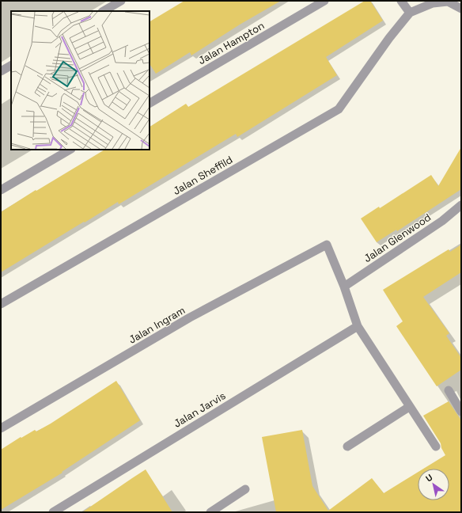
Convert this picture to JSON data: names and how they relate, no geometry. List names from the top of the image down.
{
  "streets": {
    "street": [
      "Jalan Hampton",
      "Jalan Sheffild",
      "Jalan Glenwood",
      "Jalan Ingram",
      "Jalan Jarvis"
    ]
  },
  "crossings": [
    ["Jalan Glenwood", "Jalan Ingram"]
  ],
  "north": "top left"
}
